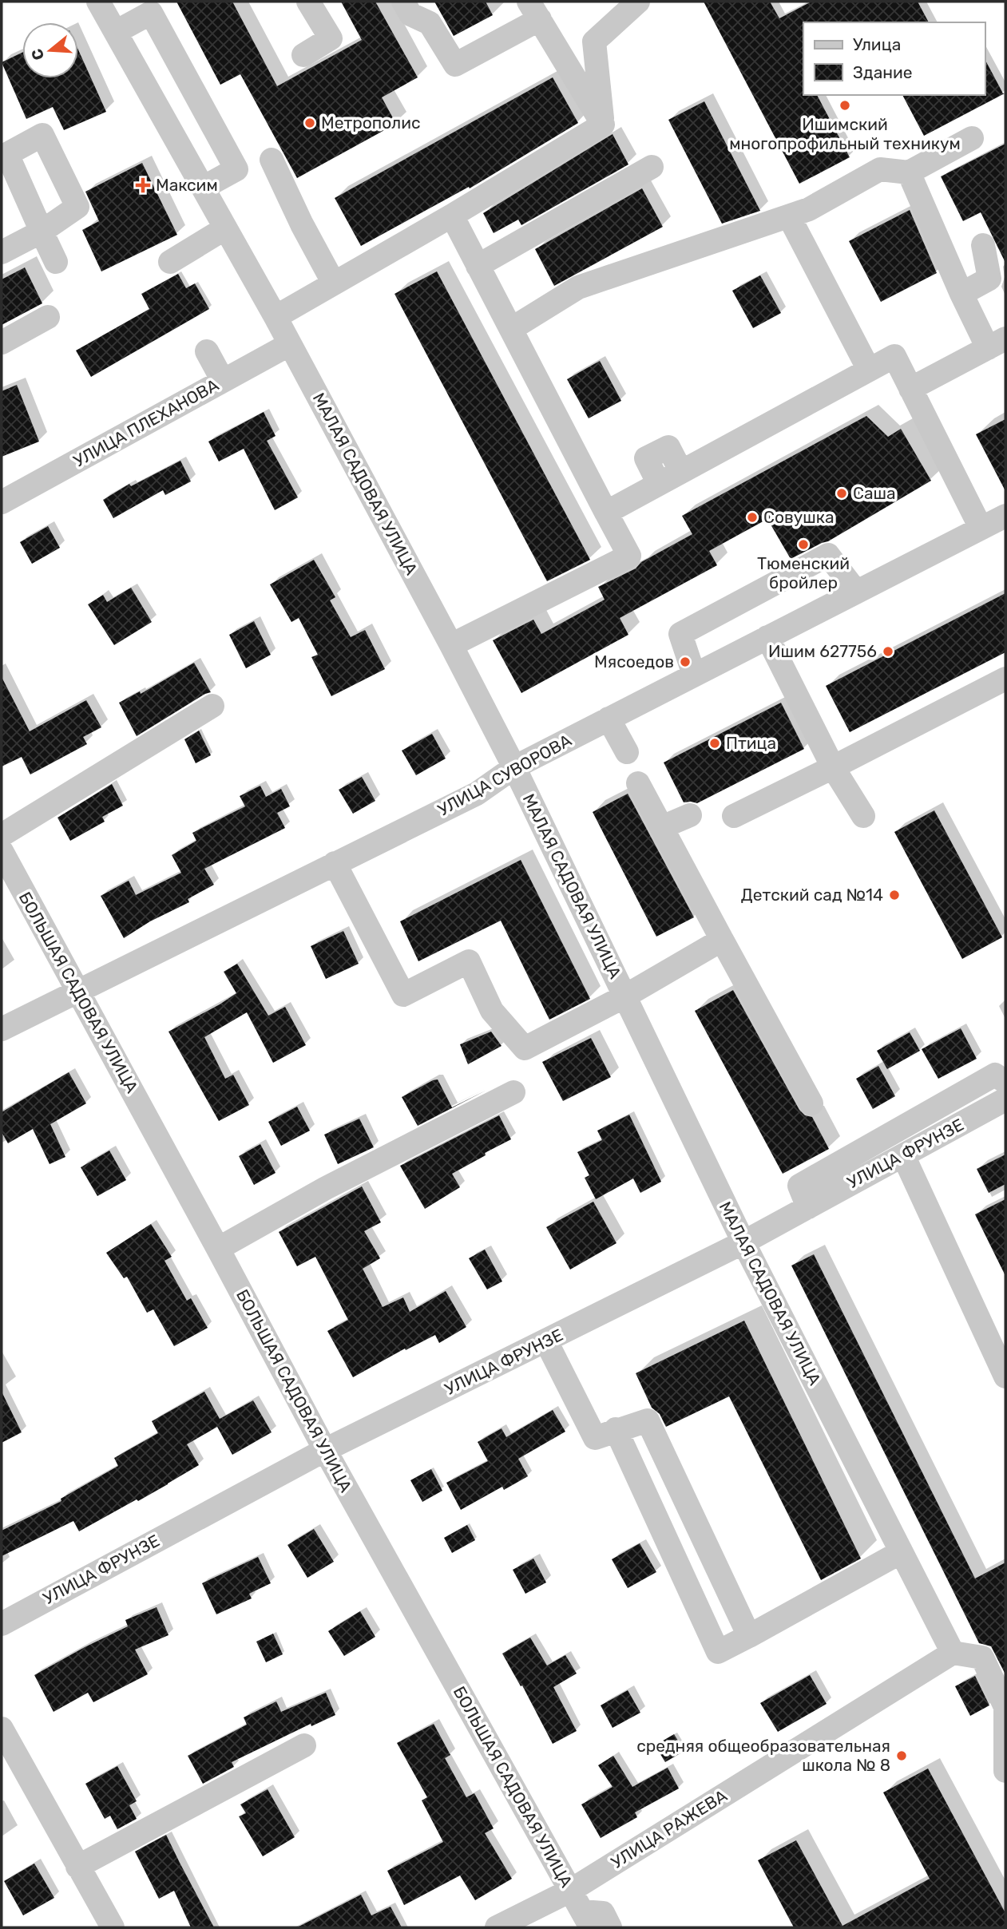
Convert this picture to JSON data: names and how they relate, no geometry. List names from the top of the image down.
{
  "streets": {
    "street": [
      "УЛИЦА ПЛЕХАНОВА",
      "МАЛАЯ САДОВАЯ УЛИЦА",
      "УЛИЦА СУВОРОВА",
      "БОЛЬШАЯ САДОВАЯ УЛИЦА",
      "УЛИЦА ФРУНЗЕ",
      "УЛИЦА РАЖЕВА"
    ]
  },
  "crossings": [
    ["УЛИЦА ПЛЕХАНОВА", "МАЛАЯ САДОВАЯ УЛИЦА"],
    ["МАЛАЯ САДОВАЯ УЛИЦА", "УЛИЦА СУВОРОВА"],
    ["МАЛАЯ САДОВАЯ УЛИЦА", "УЛИЦА ФРУНЗЕ"],
    ["МАЛАЯ САДОВАЯ УЛИЦА", "УЛИЦА РАЖЕВА"],
    ["УЛИЦА СУВОРОВА", "БОЛЬШАЯ САДОВАЯ УЛИЦА"],
    ["БОЛЬШАЯ САДОВАЯ УЛИЦА", "УЛИЦА ФРУНЗЕ"],
    ["БОЛЬШАЯ САДОВАЯ УЛИЦА", "УЛИЦА РАЖЕВА"]
  ],
  "places": {
    "other": [
      "Ишимский многопрофильный техникум",
      "Метрополис",
      "Саша",
      "Совушка",
      "Тюменский бройлер",
      "Ишим 627756",
      "Мясоедов",
      "Птица",
      "Детский сад №14",
      "средняя общеобразовательная школа № 8"
    ],
    "health": ["Максим"]
  },
  "legend": ["Улица", "Здание"],
  "north": "left"
}
